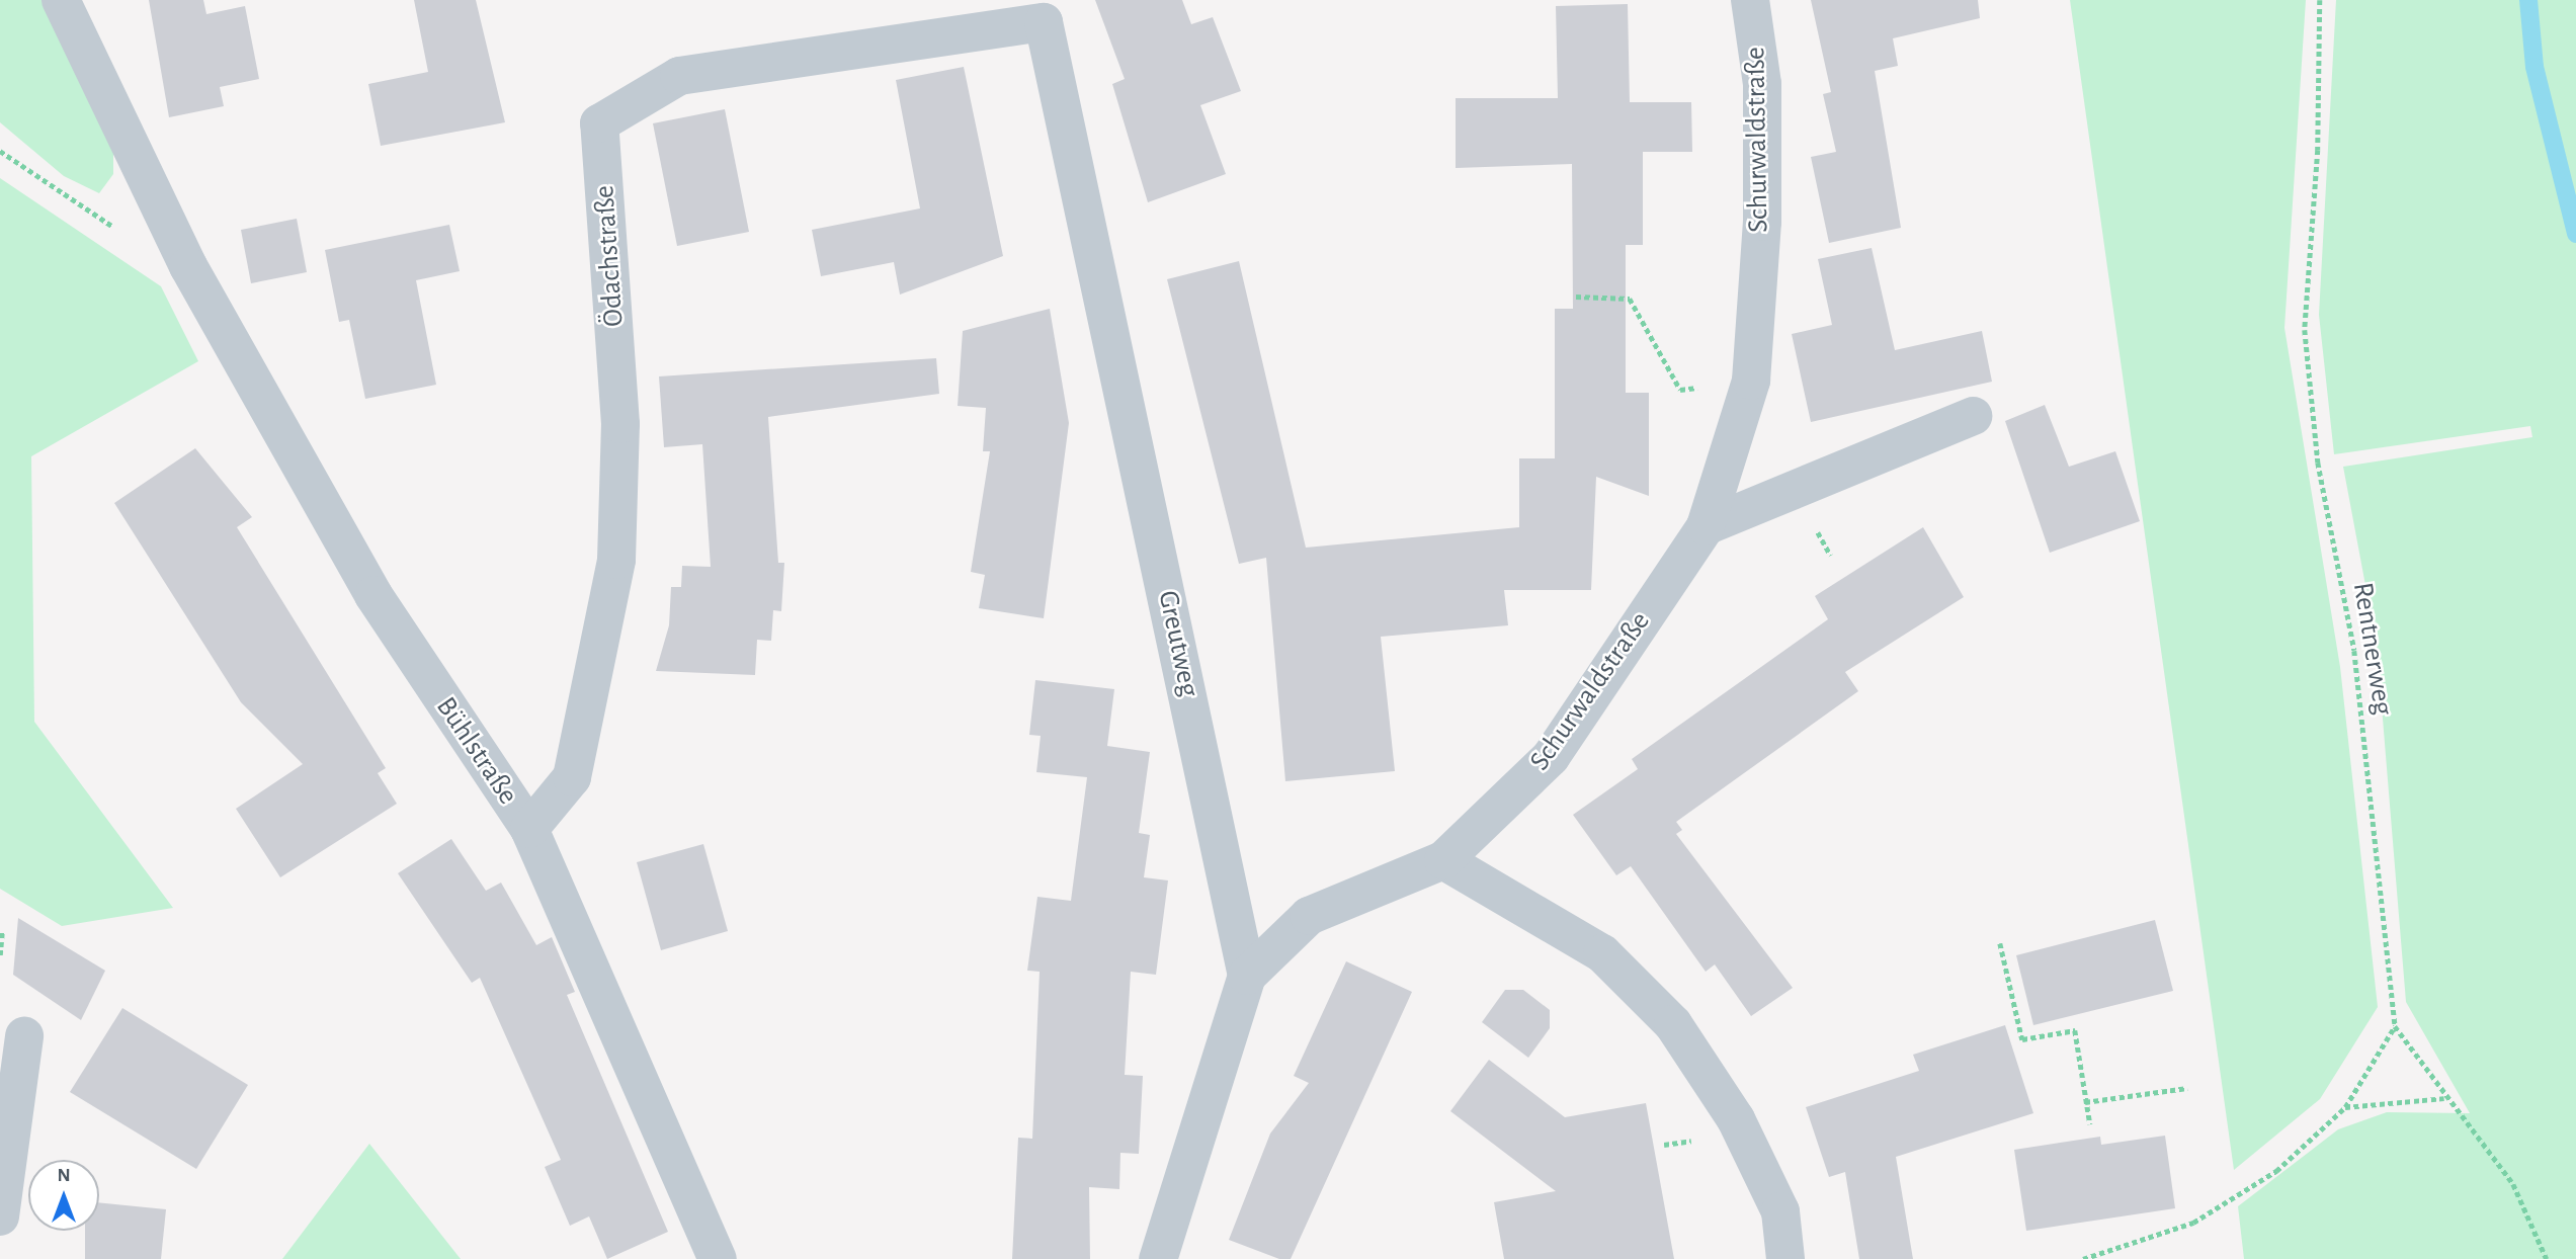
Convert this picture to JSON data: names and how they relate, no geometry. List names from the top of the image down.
{
  "streets": {
    "street": [
      "Schurwaldstraße",
      "Ödachstraße",
      "Greutweg",
      "Bühlstraße"
    ],
    "path": ["Rentnerweg"]
  },
  "crossings": [
    ["Schurwaldstraße", "Greutweg"],
    ["Ödachstraße", "Greutweg"],
    ["Ödachstraße", "Bühlstraße"]
  ],
  "north": "top"
}
